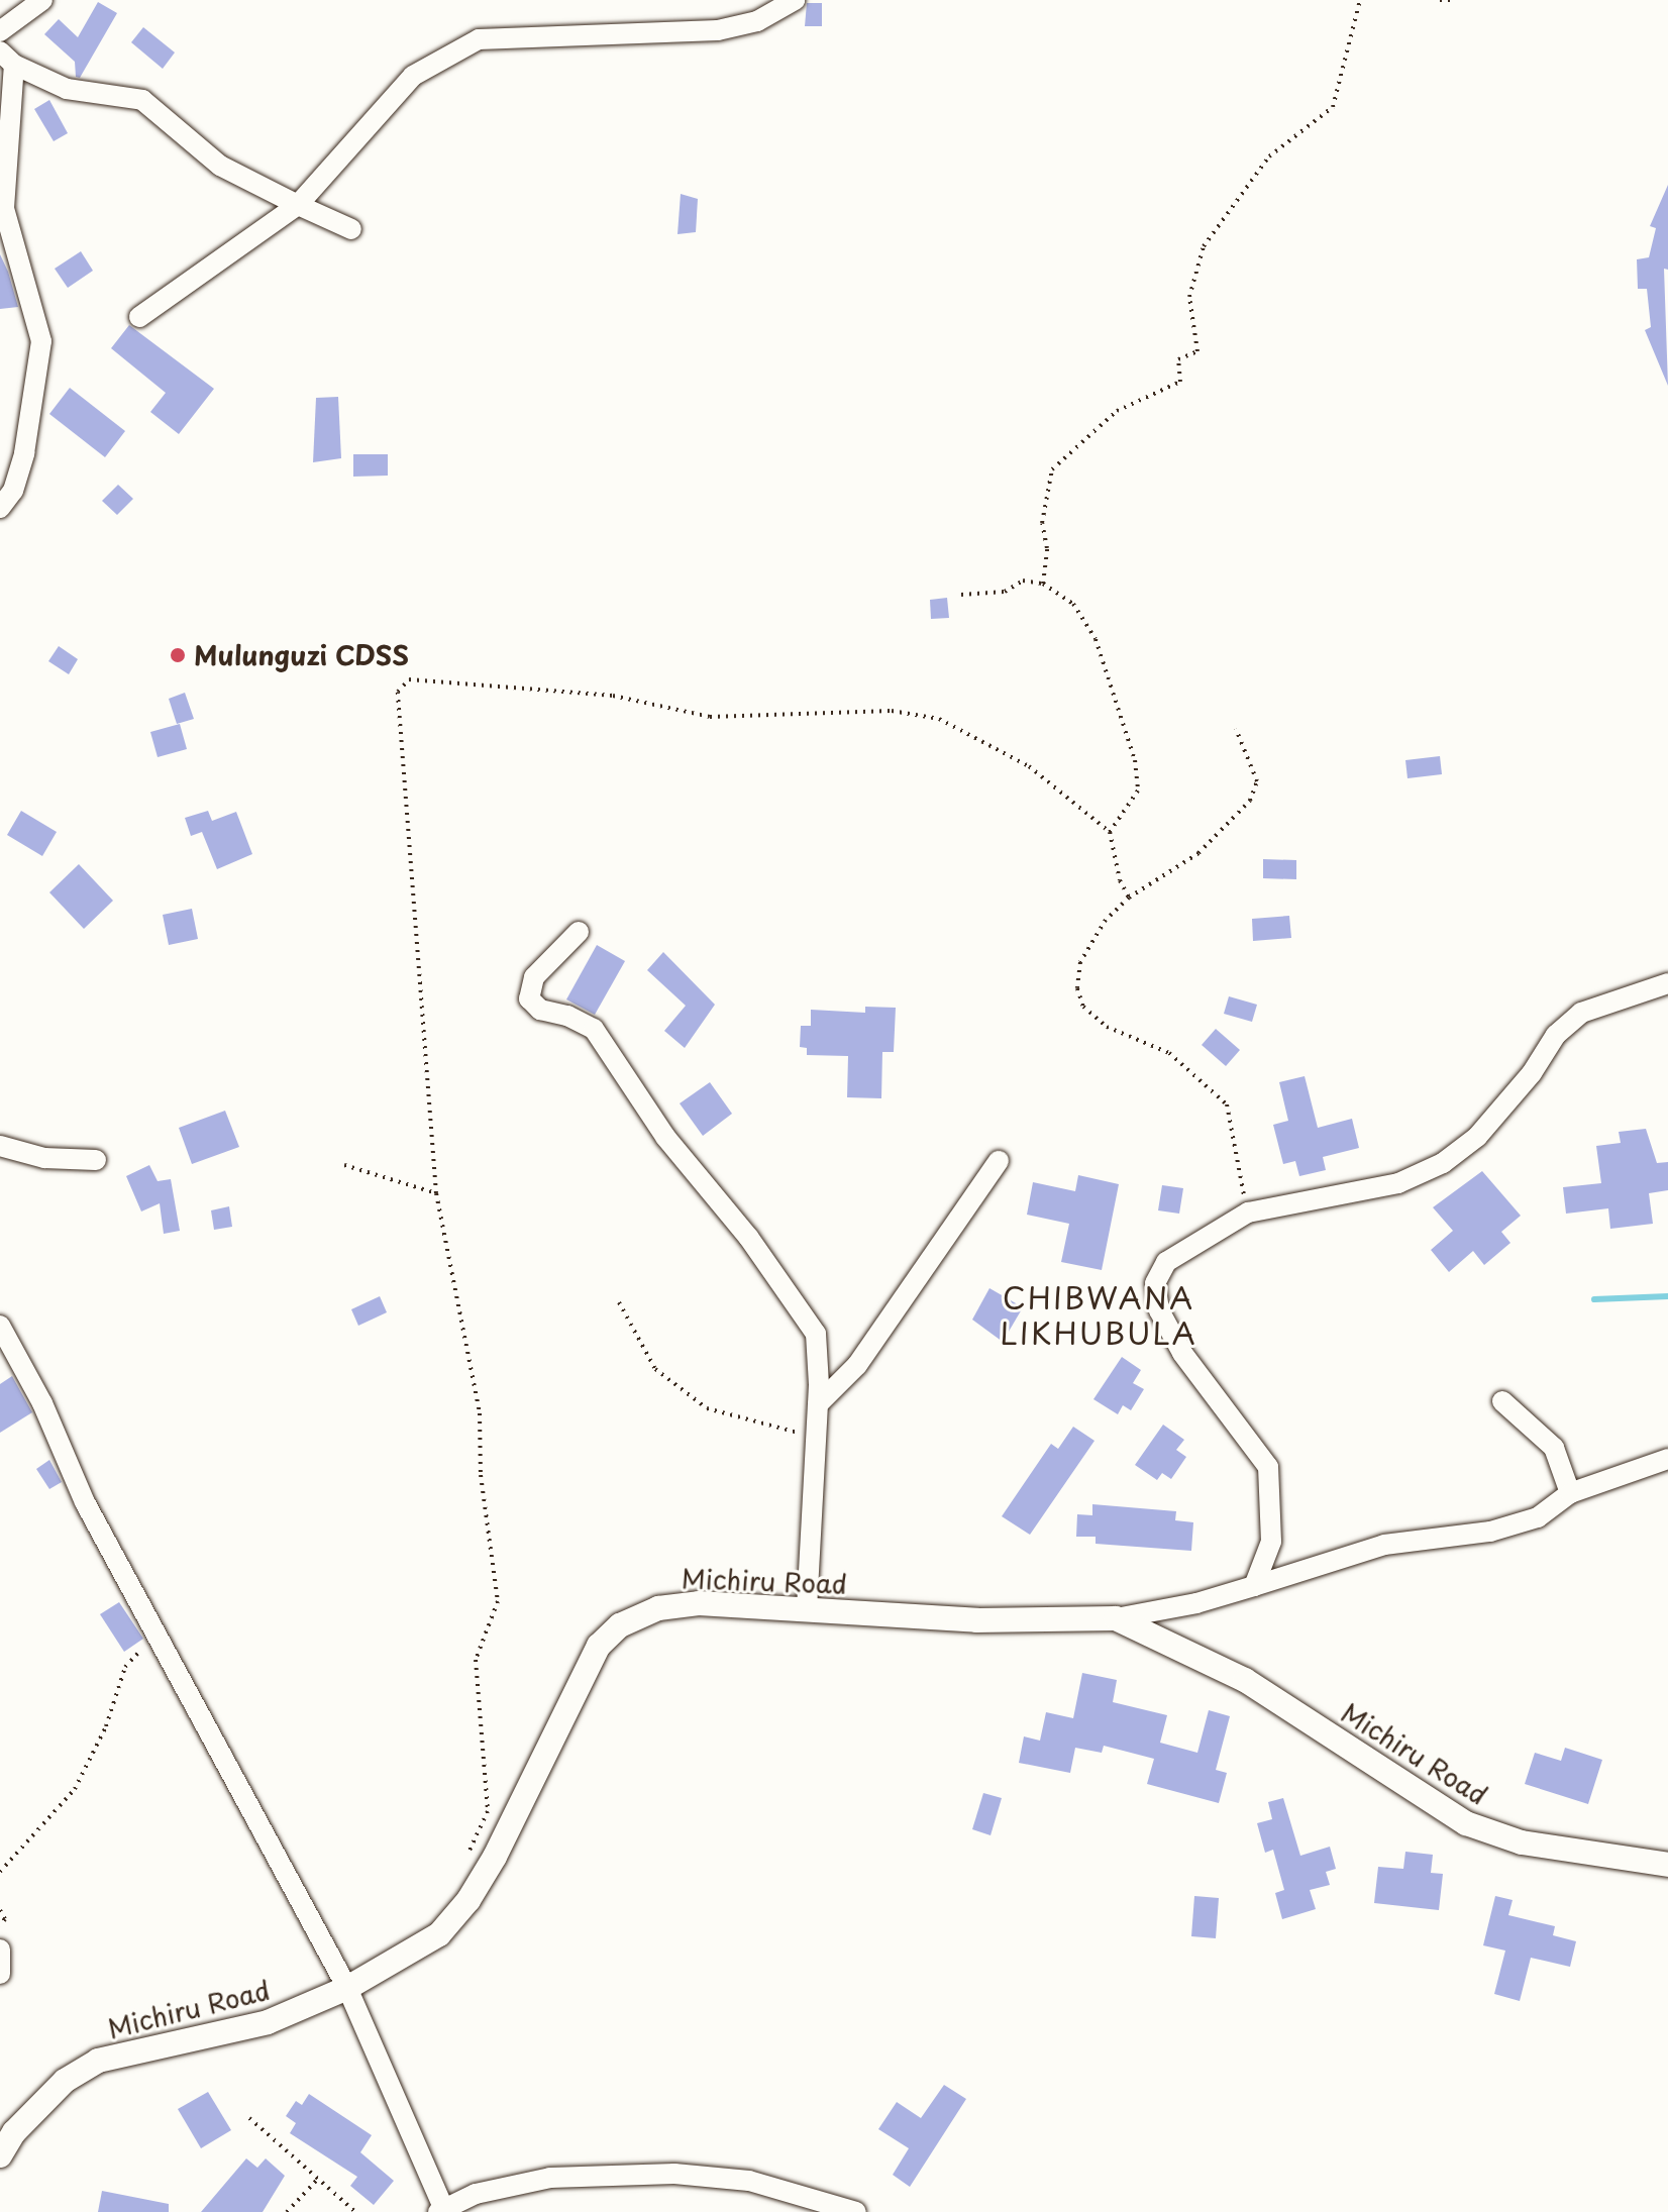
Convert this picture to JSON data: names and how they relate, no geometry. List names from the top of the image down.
{
  "streets": {
    "street": ["Michiru Road"]
  },
  "districts": ["CHIBWANA LIKHUBULA"],
  "places": ["Mulunguzi CDSS"]
}
